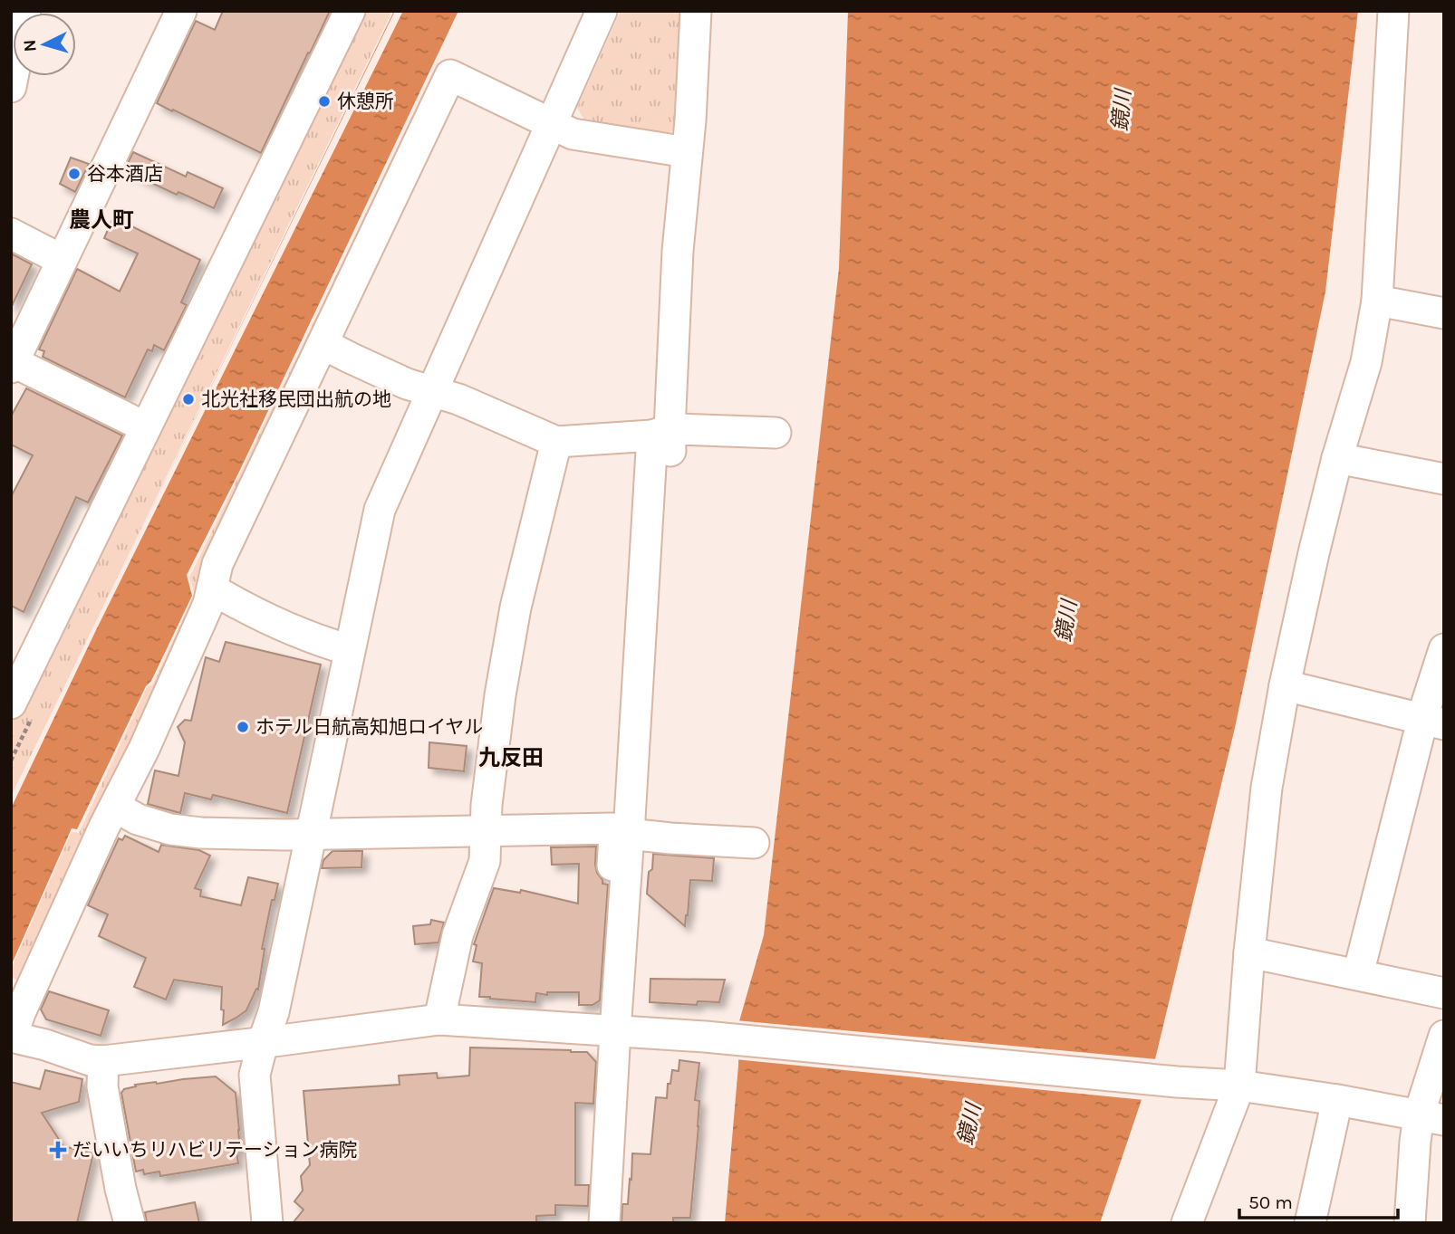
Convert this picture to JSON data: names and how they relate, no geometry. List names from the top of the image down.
{
  "districts": ["農人町", "九反田"],
  "water": ["鏡川"],
  "places": {
    "other": [
      "休憩所",
      "谷本酒店",
      "北光社移民団出航の地",
      "ホテル日航高知旭ロイヤル"
    ],
    "health": ["だいいちリハビリテーション病院"]
  },
  "scale_bar": "50 m",
  "north": "left"
}
